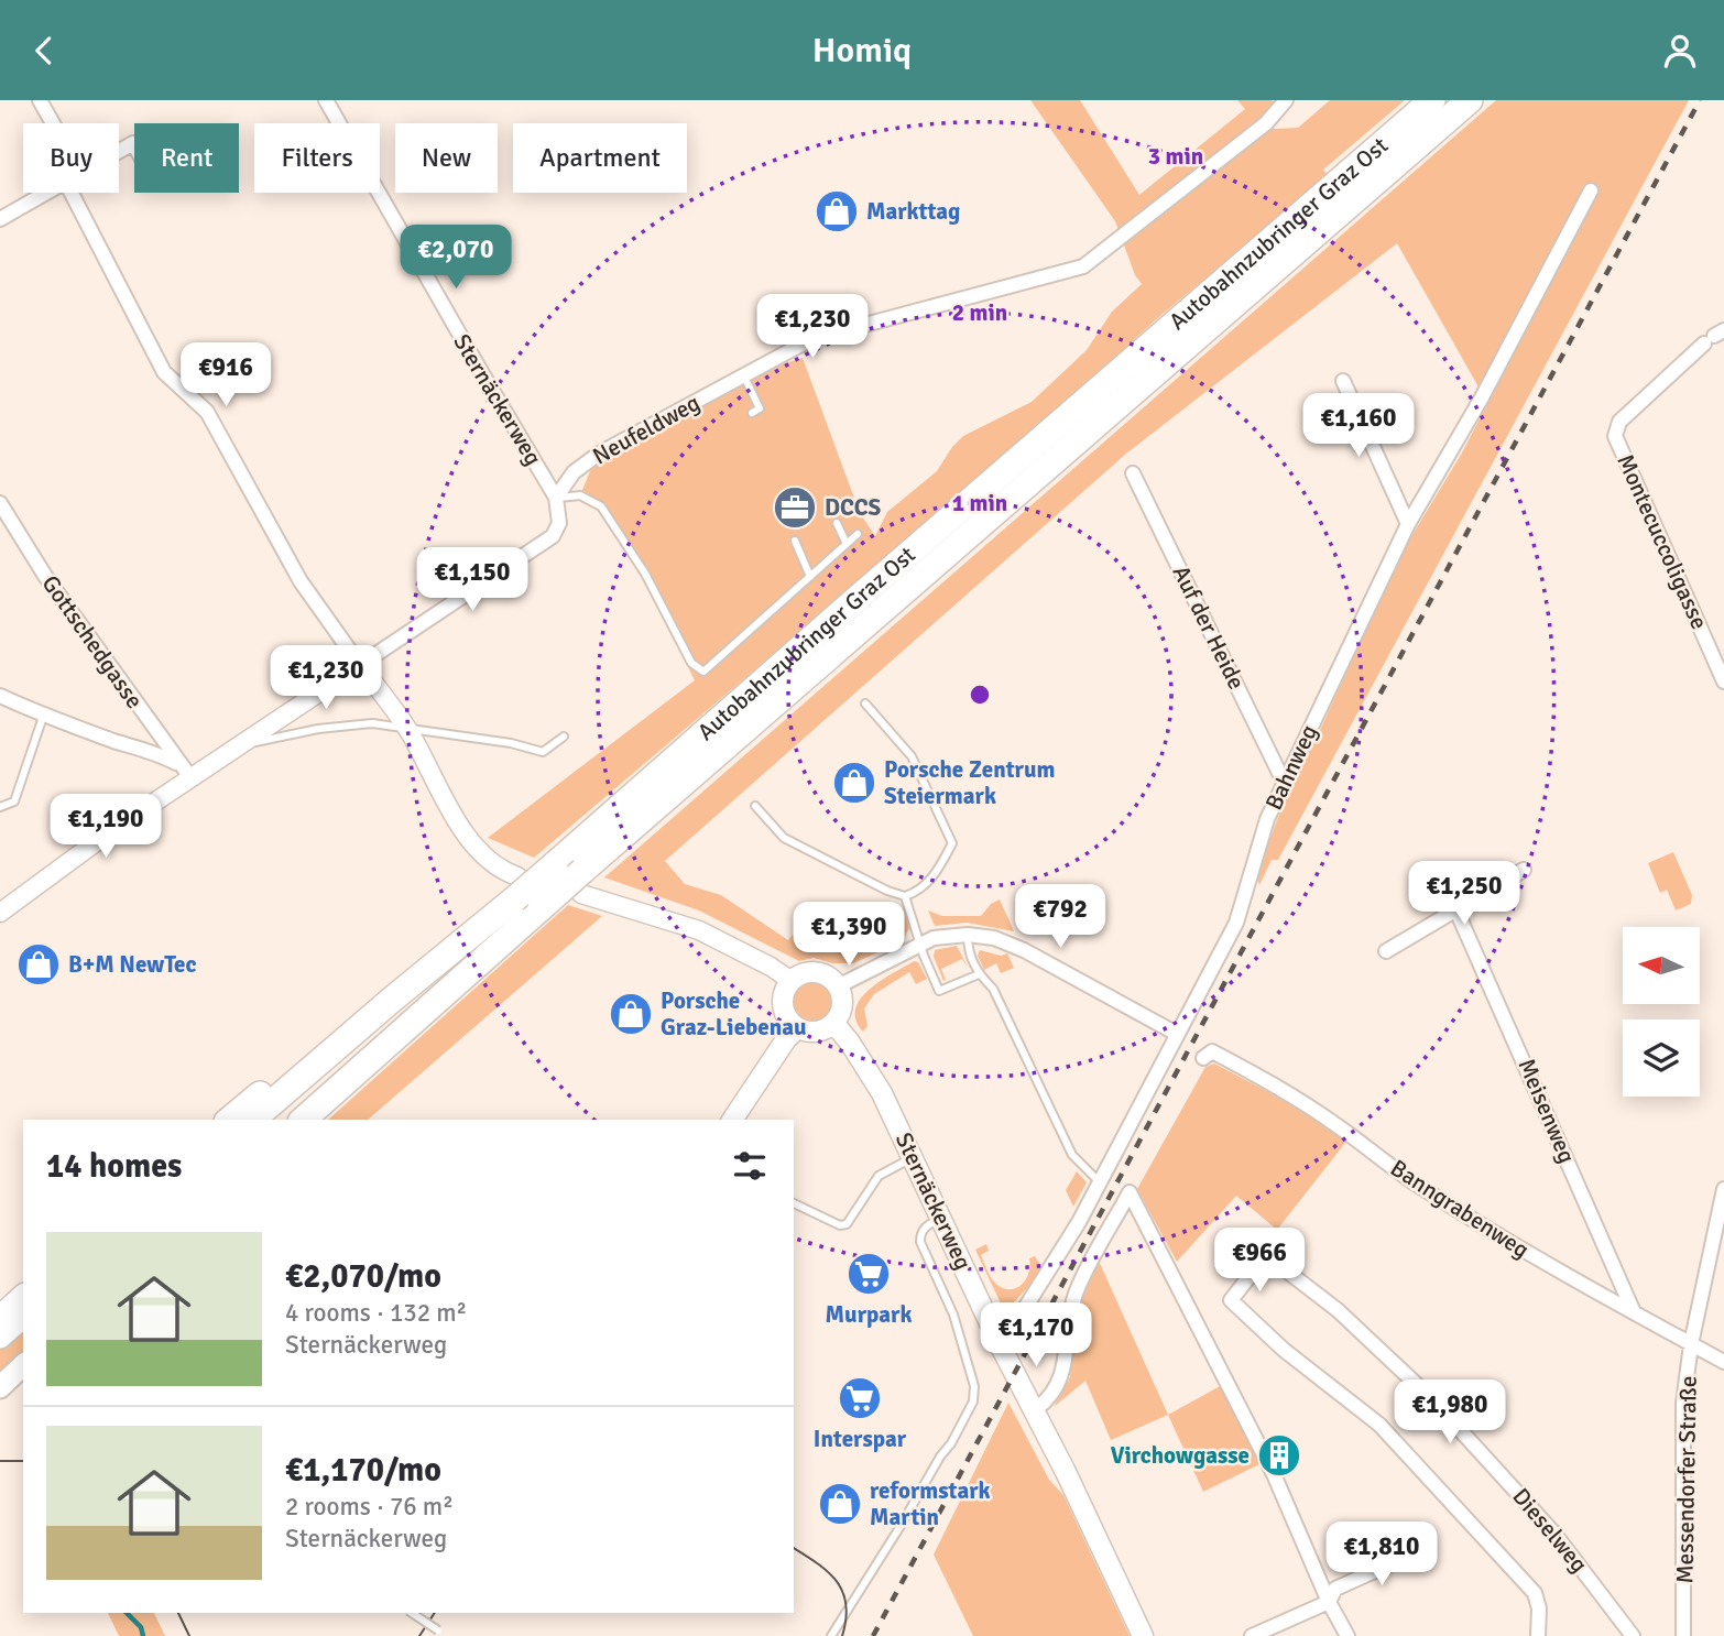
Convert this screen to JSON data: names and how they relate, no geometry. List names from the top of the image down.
{
  "streets": {
    "highway": ["Autobahnzubringer Graz Ost"],
    "main road": ["Sternäckerweg"],
    "street": [
      "Neufeldweg",
      "Montecuccoligasse",
      "Auf der Heide",
      "Gottschedgasse",
      "Bahnweg",
      "Meisenweg",
      "Banngrabenweg",
      "Messendorfer Straße",
      "Dieselweg"
    ]
  },
  "crossings": [
    ["Sternäckerweg", "Neufeldweg"],
    ["Sternäckerweg", "Bahnweg"],
    ["Auf der Heide", "Bahnweg"],
    ["Meisenweg", "Banngrabenweg"],
    ["Banngrabenweg", "Messendorfer Straße"]
  ],
  "places": {
    "shop": [
      "Markttag",
      "Porsche Zentrum Steiermark",
      "B+M NewTec",
      "Porsche Graz-Liebenau",
      "reformstark Martin"
    ],
    "office": ["DCCS"],
    "supermarket": ["Murpark", "Interspar"],
    "building": ["Virchowgasse"]
  },
  "north": "left",
  "page": {
    "header": "Homiq",
    "chip": [
      "Buy",
      "Rent",
      "Filters",
      "New",
      "Apartment"
    ],
    "price": [
      "€2,070",
      "€1,230",
      "€916",
      "€1,160",
      "€1,150",
      "€1,230",
      "€1,190",
      "€1,250",
      "€792",
      "€1,390",
      "€966",
      "€1,170",
      "€1,980",
      "€1,810"
    ],
    "heading": "14 homes",
    "list": [
      {
        "name": "€2,070/mo",
        "note": "4 rooms · 132 m² · Sternäckerweg"
      },
      {
        "name": "€1,170/mo",
        "note": "2 rooms · 76 m² · Sternäckerweg"
      }
    ]
  },
  "rings": ["3 min", "2 min", "1 min"]
}
